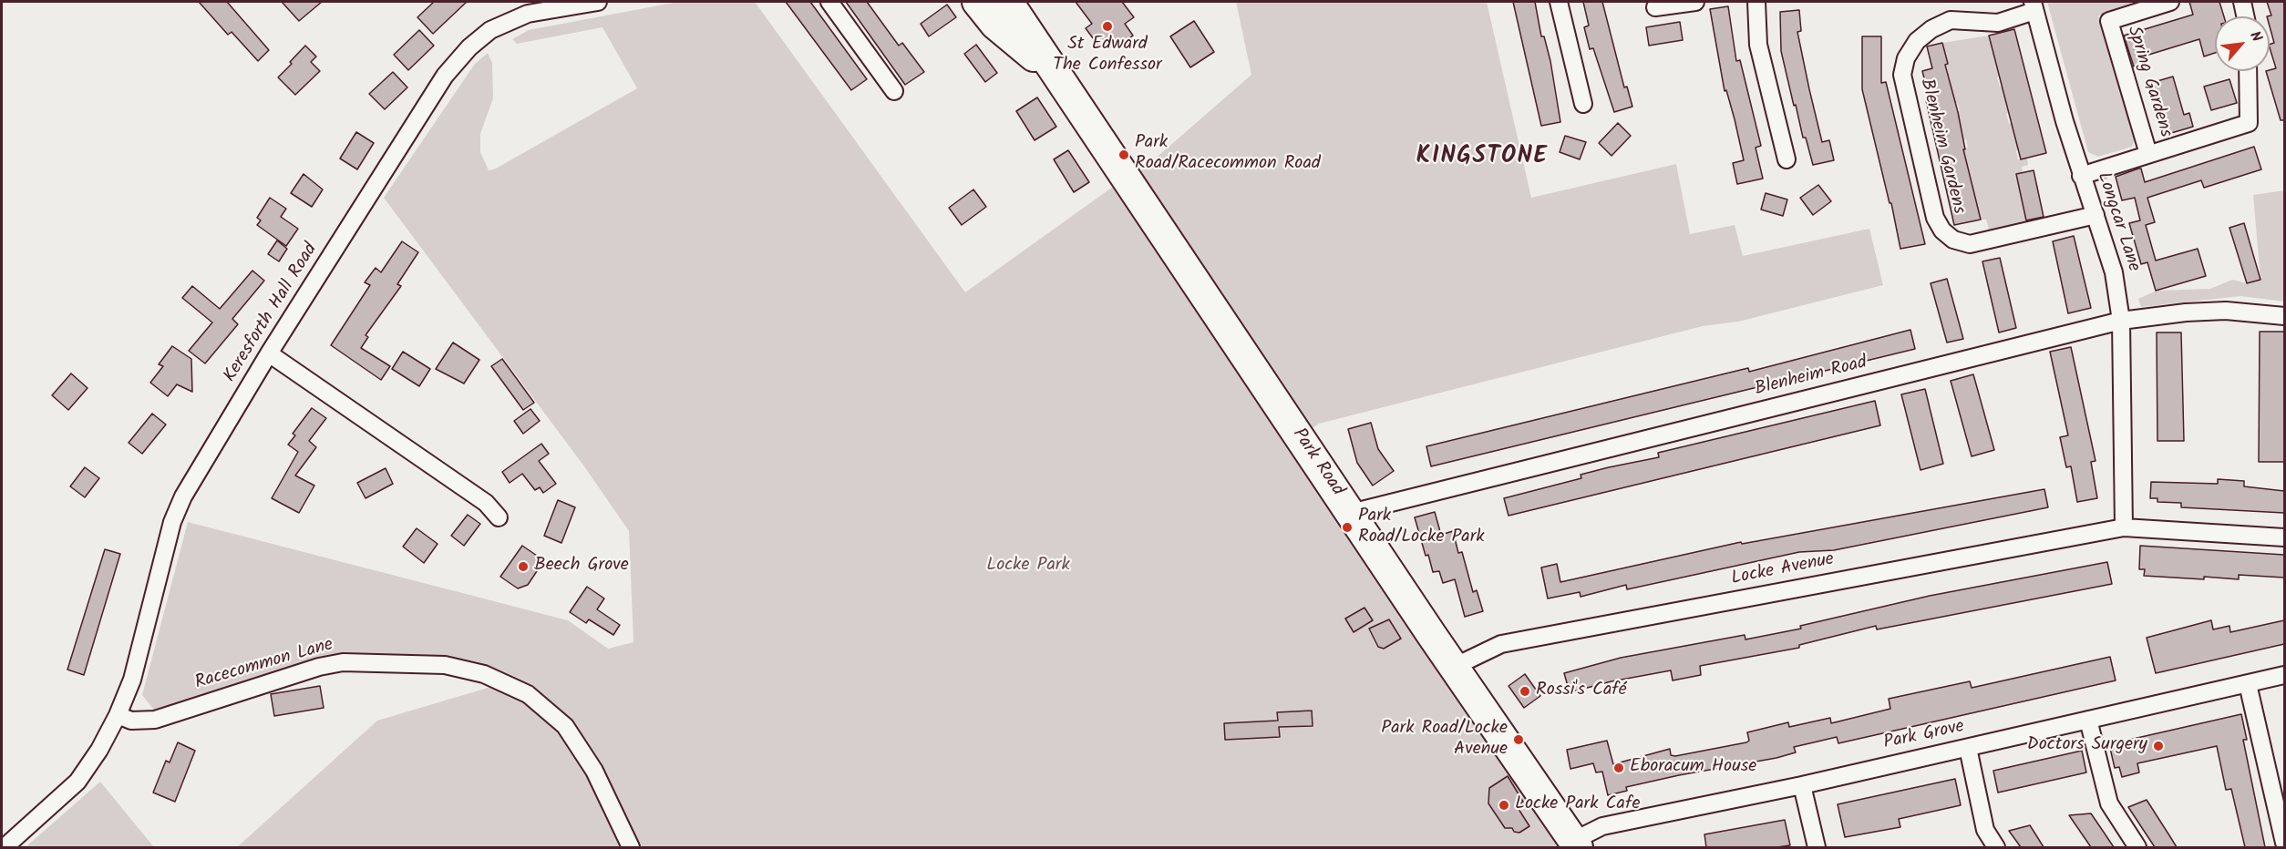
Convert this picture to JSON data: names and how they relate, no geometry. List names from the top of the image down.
{
  "streets": {
    "highway": ["Park Road"],
    "street": [
      "Spring Gardens",
      "Blenheim Gardens",
      "Longcar Lane",
      "Keresforth Hall Road",
      "Blenheim Road",
      "Locke Avenue",
      "Racecommon Lane",
      "Park Grove"
    ]
  },
  "crossings": [
    ["Spring Gardens", "Longcar Lane"],
    ["Blenheim Gardens", "Longcar Lane"],
    ["Longcar Lane", "Blenheim Road"],
    ["Longcar Lane", "Locke Avenue"],
    ["Keresforth Hall Road", "Racecommon Lane"],
    ["Blenheim Road", "Park Road"],
    ["Park Road", "Locke Avenue"],
    ["Park Road", "Park Grove"]
  ],
  "districts": ["KINGSTONE"],
  "parks": ["Locke Park"],
  "places": [
    "St Edward The Confessor",
    "Park Road/Racecommon Road",
    "Park Road/Locke Park",
    "Beech Grove",
    "Rossi's Café",
    "Park Road/Locke Avenue",
    "Doctors Surgery",
    "Eboracum House",
    "Locke Park Cafe"
  ],
  "north": "top right"
}
